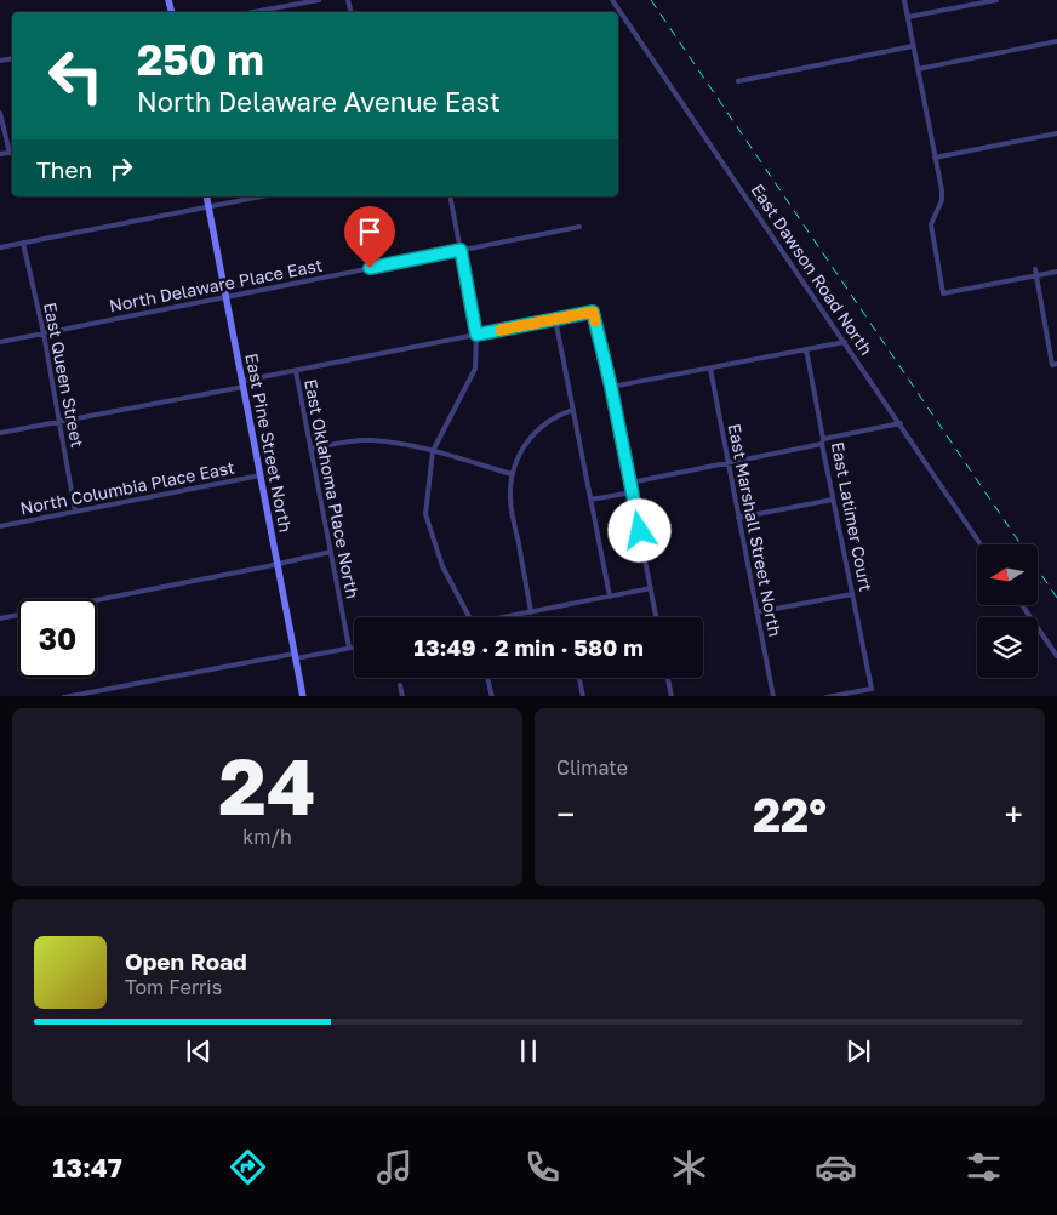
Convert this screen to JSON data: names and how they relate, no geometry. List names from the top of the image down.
{
  "streets": {
    "main road": ["East Pine Street North"],
    "street": [
      "East Dawson Road North",
      "North Delaware Place East",
      "East Queen Street",
      "North Columbia Place East",
      "East Oklahoma Place North",
      "East Latimer Court",
      "East Marshall Street North"
    ]
  },
  "crossings": [
    ["North Delaware Place East", "East Queen Street"],
    ["North Delaware Place East", "East Pine Street North"],
    ["East Queen Street", "North Columbia Place East"],
    ["East Pine Street North", "North Columbia Place East"]
  ],
  "north": "left",
  "page": {
    "turn": ["250 m", "North Delaware Avenue East"],
    "then": "Then",
    "limit": "30",
    "trip": "13:49 · 2 min · 580 m",
    "tile": [
      ["24", "km/h"],
      "Climate"
    ],
    "heat": ["−", "22°", "+"],
    "song": ["Open Road", "Tom Ferris"],
    "tabs": "13:47"
  }
}
